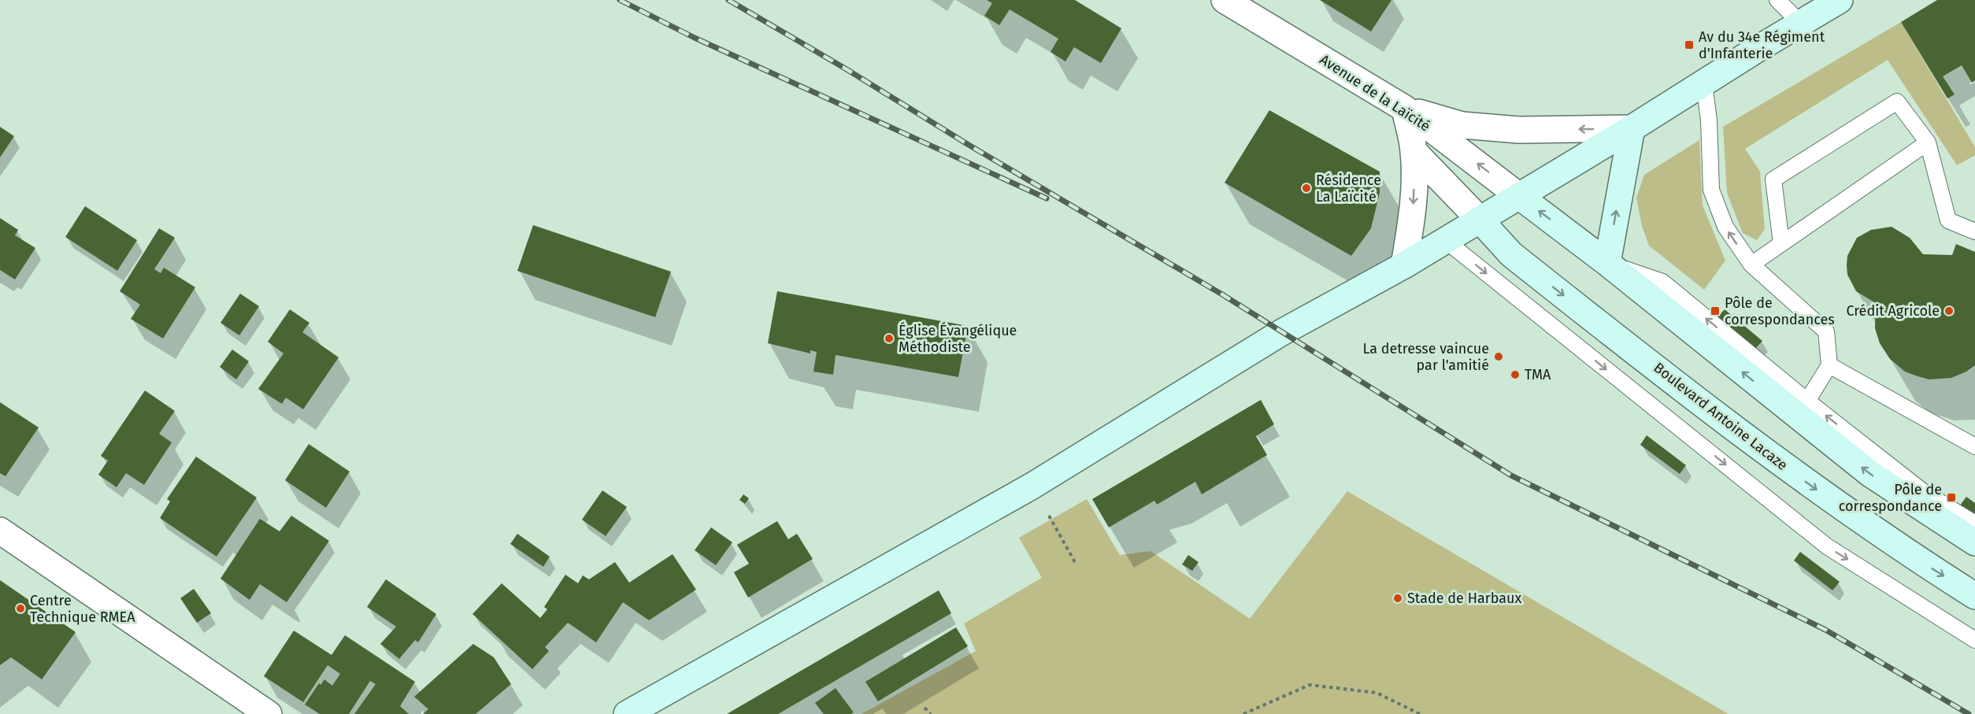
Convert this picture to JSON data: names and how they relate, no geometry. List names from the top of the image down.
{
  "streets": {
    "main road": ["Boulevard Antoine Lacaze"],
    "street": ["Avenue de la Laïcité"]
  },
  "places": {
    "transit": ["Av du 34e Régiment d'Infanterie", "Pôle de correspondances", "Pôle de correspondance"],
    "other": [
      "Résidence La Laïcité",
      "Crédit Agricole",
      "Église Évangélique Méthodiste",
      "La detresse vaincue par l'amitié",
      "TMA",
      "Stade de Harbaux",
      "Centre Technique RMEA"
    ]
  }
}
